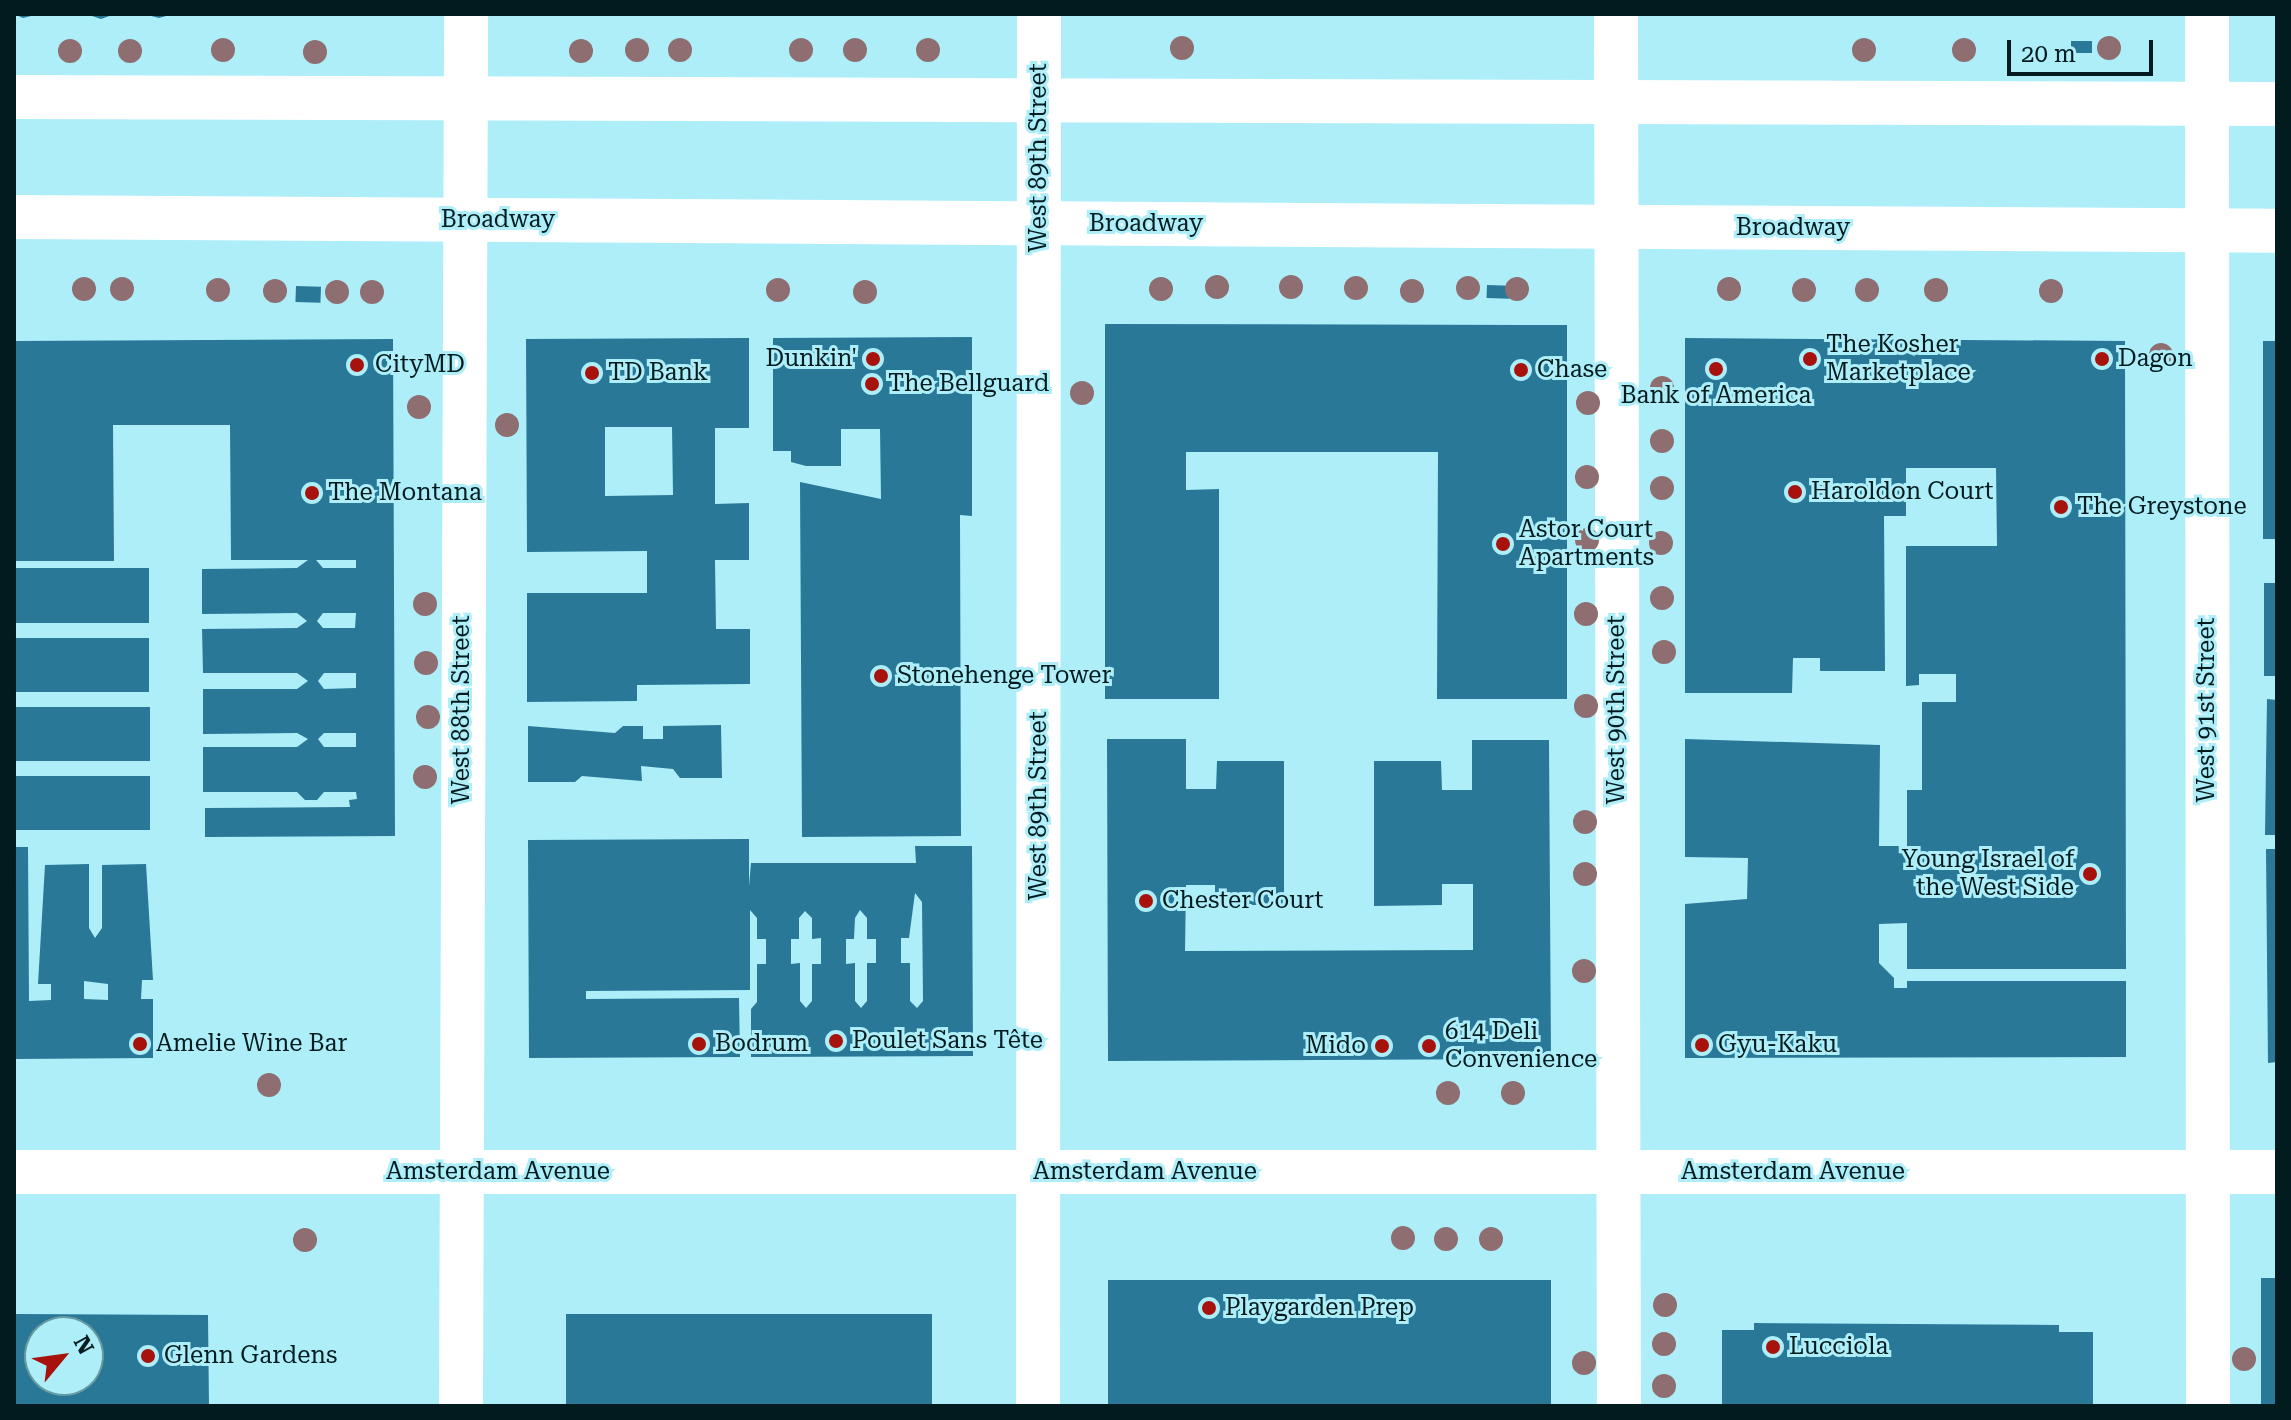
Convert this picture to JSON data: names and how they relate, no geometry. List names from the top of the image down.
{
  "streets": {
    "main road": [
      "West 89th Street",
      "Broadway",
      "West 88th Street",
      "West 90th Street",
      "West 91st Street",
      "Amsterdam Avenue"
    ]
  },
  "crossings": [
    ["West 89th Street", "Broadway"],
    ["West 89th Street", "Amsterdam Avenue"],
    ["Broadway", "West 88th Street"],
    ["Broadway", "West 90th Street"],
    ["Broadway", "West 91st Street"],
    ["West 88th Street", "Amsterdam Avenue"],
    ["West 90th Street", "Amsterdam Avenue"],
    ["West 91st Street", "Amsterdam Avenue"]
  ],
  "places": [
    "Dunkin'",
    "The Kosher Marketplace",
    "Dagon",
    "CityMD",
    "Bank of America",
    "Chase",
    "TD Bank",
    "The Bellguard",
    "Haroldon Court",
    "The Montana",
    "The Greystone",
    "Astor Court Apartments",
    "Stonehenge Tower",
    "Young Israel of the West Side",
    "Chester Court",
    "Poulet Sans Tête",
    "Amelie Wine Bar",
    "Bodrum",
    "Gyu-Kaku",
    "Mido",
    "614 Deli Convenience",
    "Playgarden Prep",
    "Lucciola",
    "Glenn Gardens"
  ],
  "scale_bar": "20 m",
  "north": "top right"
}
